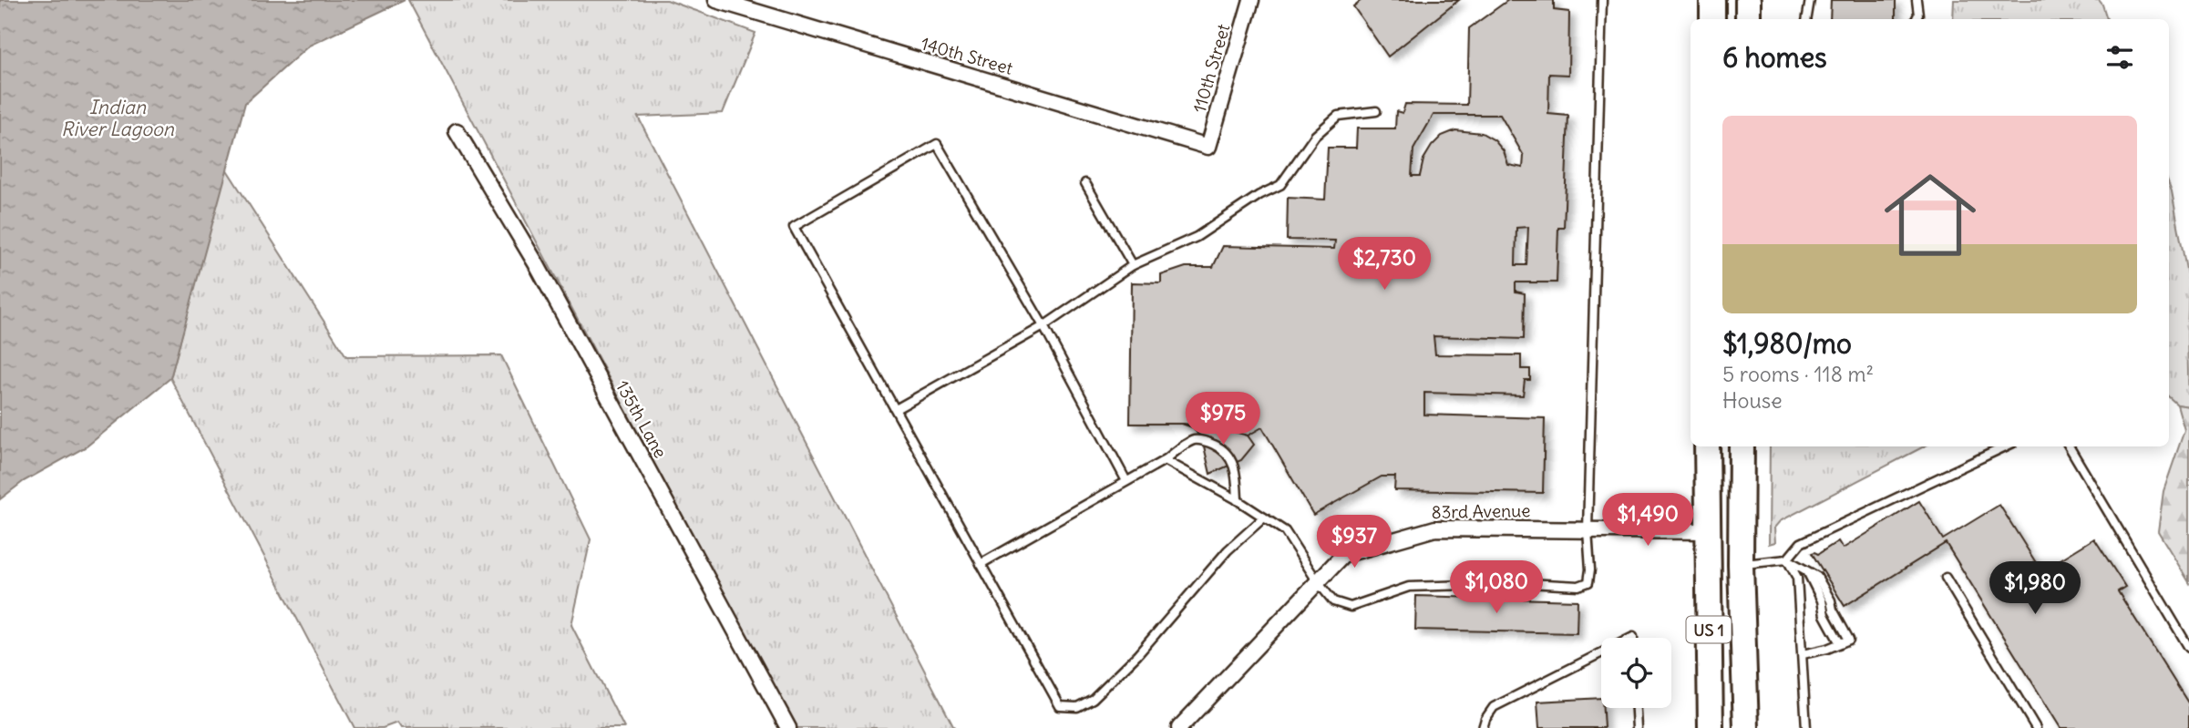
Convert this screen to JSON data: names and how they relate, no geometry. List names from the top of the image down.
{
  "streets": {
    "main road": ["US 1"],
    "street": [
      "140th Street",
      "110th Street",
      "135th Lane",
      "83rd Avenue"
    ]
  },
  "crossings": [
    ["140th Street", "110th Street"],
    ["83rd Avenue", "US 1"]
  ],
  "water": ["Indian River Lagoon"],
  "page": {
    "heading": "6 homes",
    "list": [
      {
        "name": "$1,980/mo",
        "note": "5 rooms · 118 m² · House"
      }
    ],
    "price": [
      "$2,730",
      "$975",
      "$1,490",
      "$937",
      "$1,080",
      "$1,980"
    ]
  }
}
